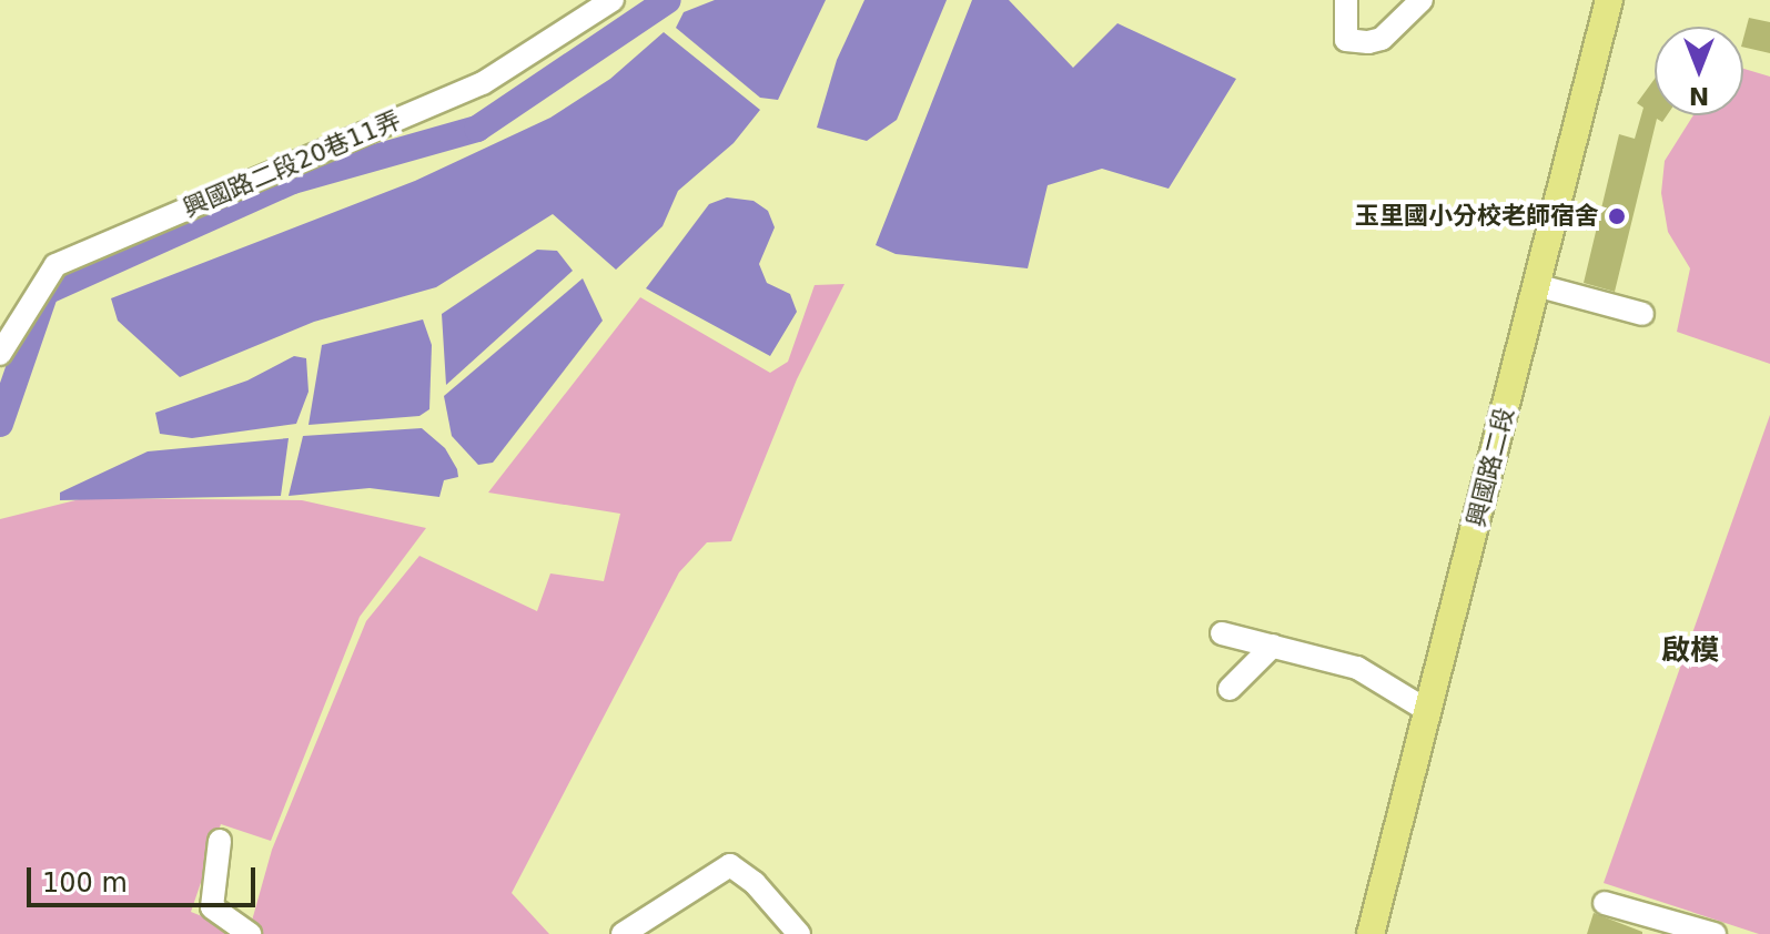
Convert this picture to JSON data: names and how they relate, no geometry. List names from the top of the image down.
{
  "streets": {
    "main road": ["興國路二段"],
    "lane": ["興國路二段20巷11弄"]
  },
  "districts": ["啟模"],
  "places": ["玉里國小分校老師宿舍"],
  "scale_bar": "100 m",
  "north": "bottom"
}
